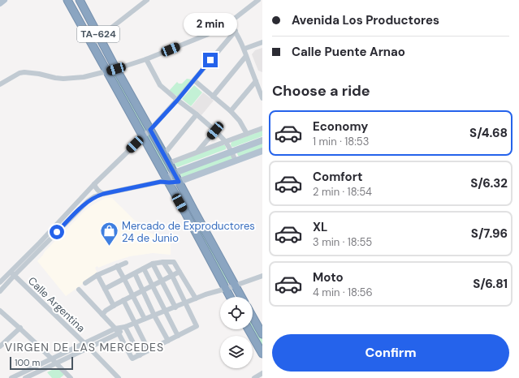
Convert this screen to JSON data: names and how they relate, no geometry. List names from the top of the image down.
{
  "streets": {
    "highway": ["TA-624"],
    "street": ["Calle Argentina"]
  },
  "districts": ["VIRGEN DE LAS MERCEDES"],
  "places": {
    "shop": ["Mercado de Exproductores 24 de Junio"]
  },
  "scale_bar": "100 m",
  "page": {
    "banner": ["Avenida Los Productores", "Calle Puente Arnao"],
    "bubble": "2 min",
    "heading": "Choose a ride",
    "list": [
      {
        "name": "Economy",
        "note": "1 min · 18:53",
        "value": "S/4.68"
      },
      {
        "name": "Comfort",
        "note": "2 min · 18:54",
        "value": "S/6.32"
      },
      {
        "name": "XL",
        "note": "3 min · 18:55",
        "value": "S/7.96"
      },
      {
        "name": "Moto",
        "note": "4 min · 18:56",
        "value": "S/6.81"
      }
    ],
    "buttons": "Confirm",
    "scale": "100 m"
  }
}
